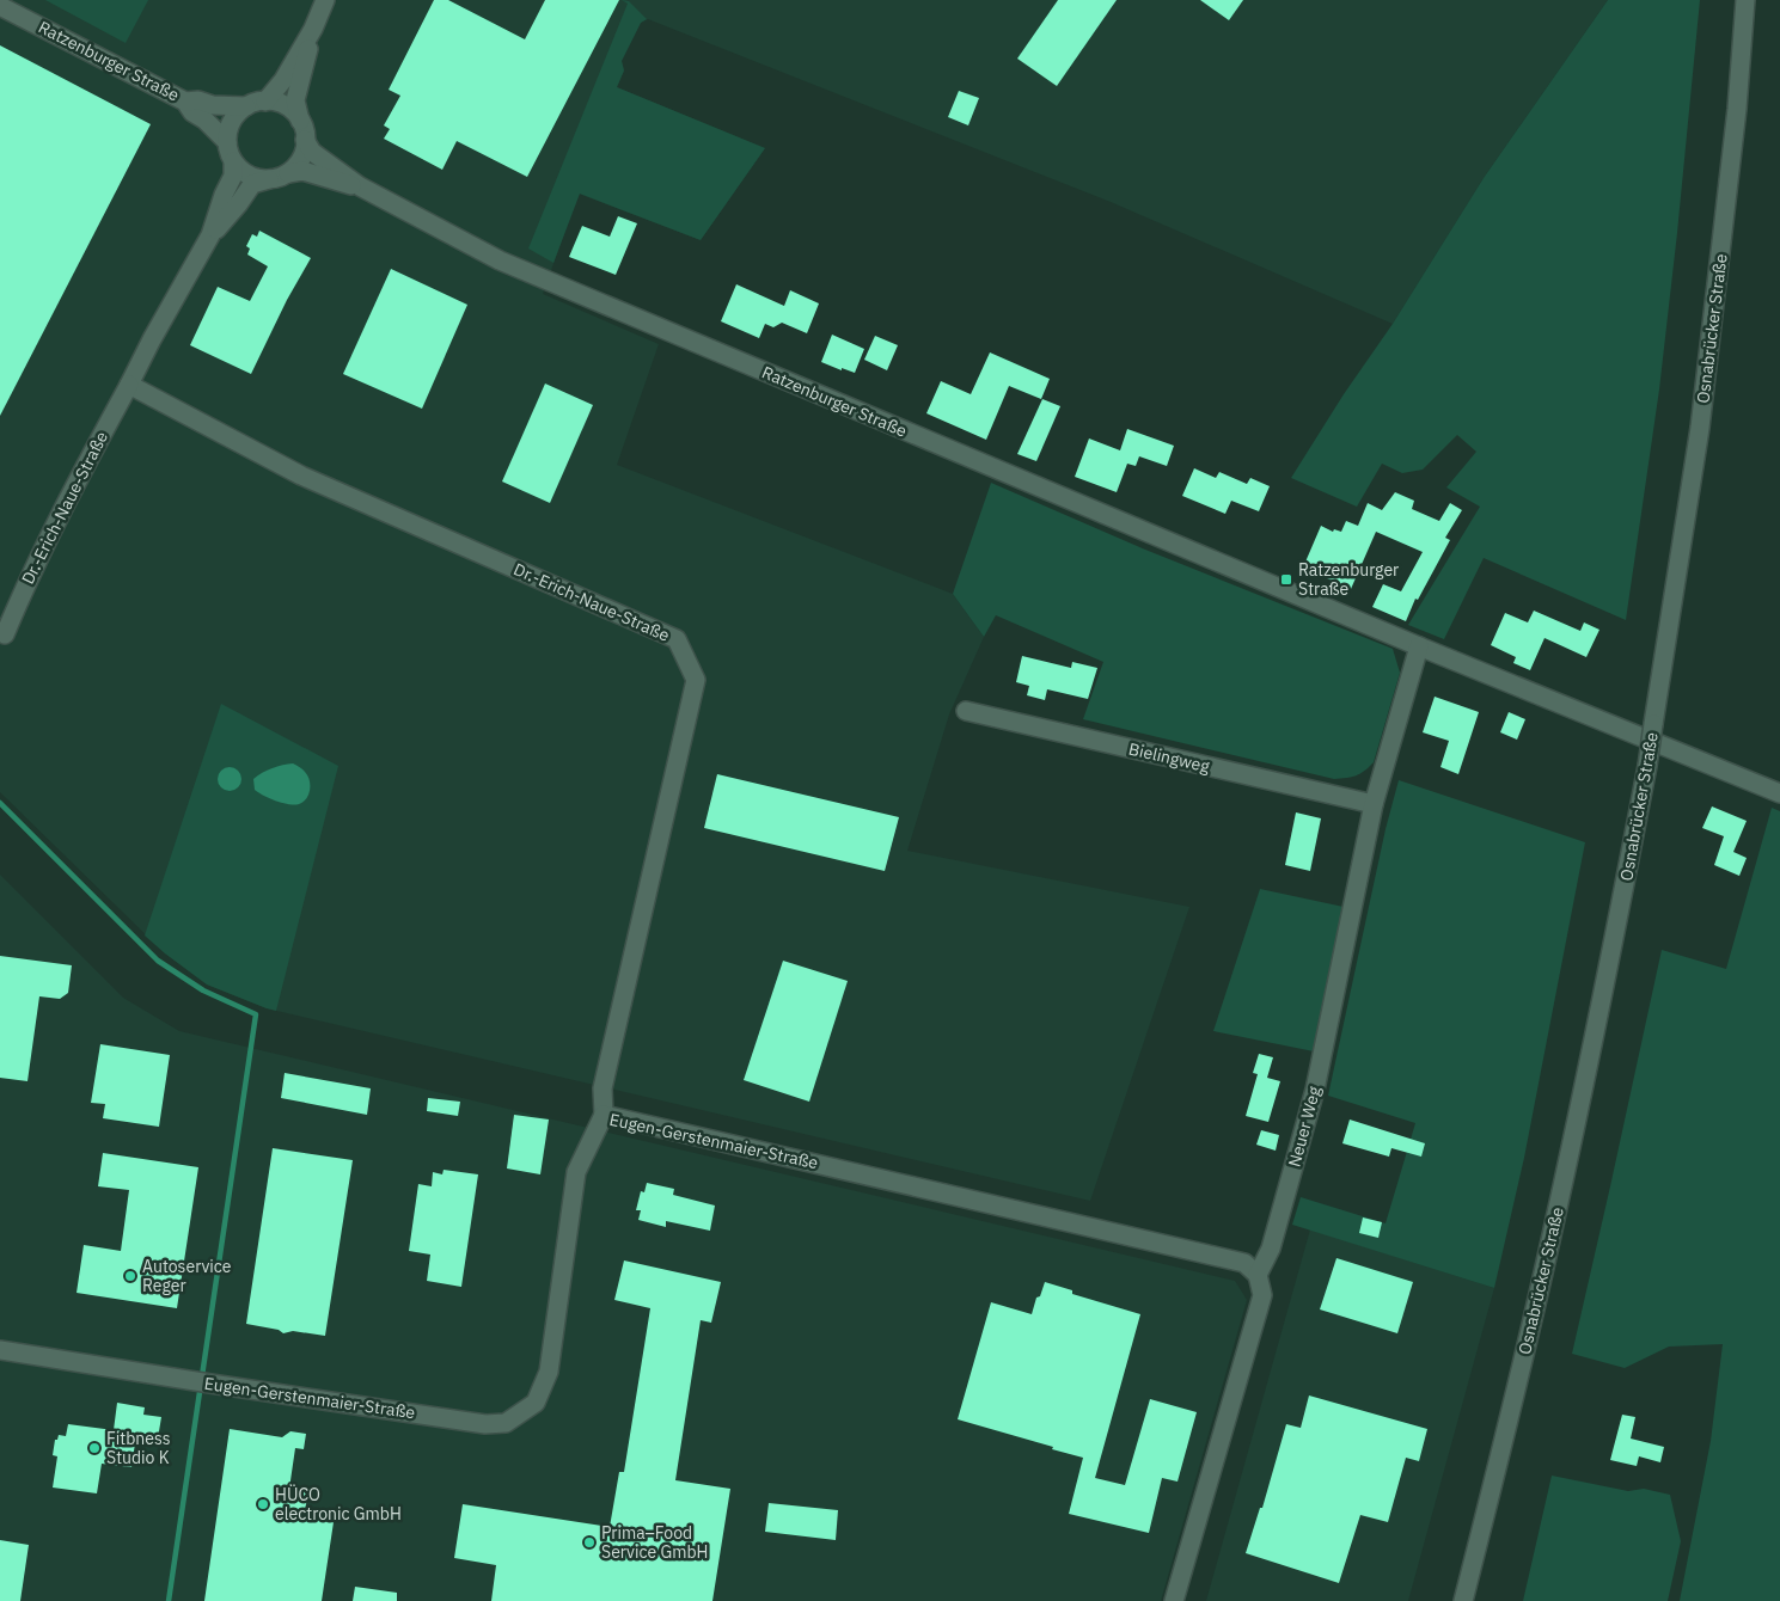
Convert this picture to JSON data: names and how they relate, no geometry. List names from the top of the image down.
{
  "streets": {
    "street": [
      "Ratzenburger Straße",
      "Osnabrücker Straße",
      "Dr.-Erich-Naue-Straße",
      "Bielingweg",
      "Neuer Weg",
      "Eugen-Gerstenmaier-Straße"
    ]
  },
  "crossings": [
    ["Ratzenburger Straße", "Neuer Weg"],
    ["Dr.-Erich-Naue-Straße", "Eugen-Gerstenmaier-Straße"],
    ["Bielingweg", "Neuer Weg"],
    ["Neuer Weg", "Eugen-Gerstenmaier-Straße"]
  ],
  "places": {
    "transit": ["Ratzenburger Straße"],
    "other": [
      "Autoservice Reger",
      "Fitbness Studio K",
      "HÜCO electronic GmbH",
      "Prima–Food Service GmbH"
    ]
  }
}
